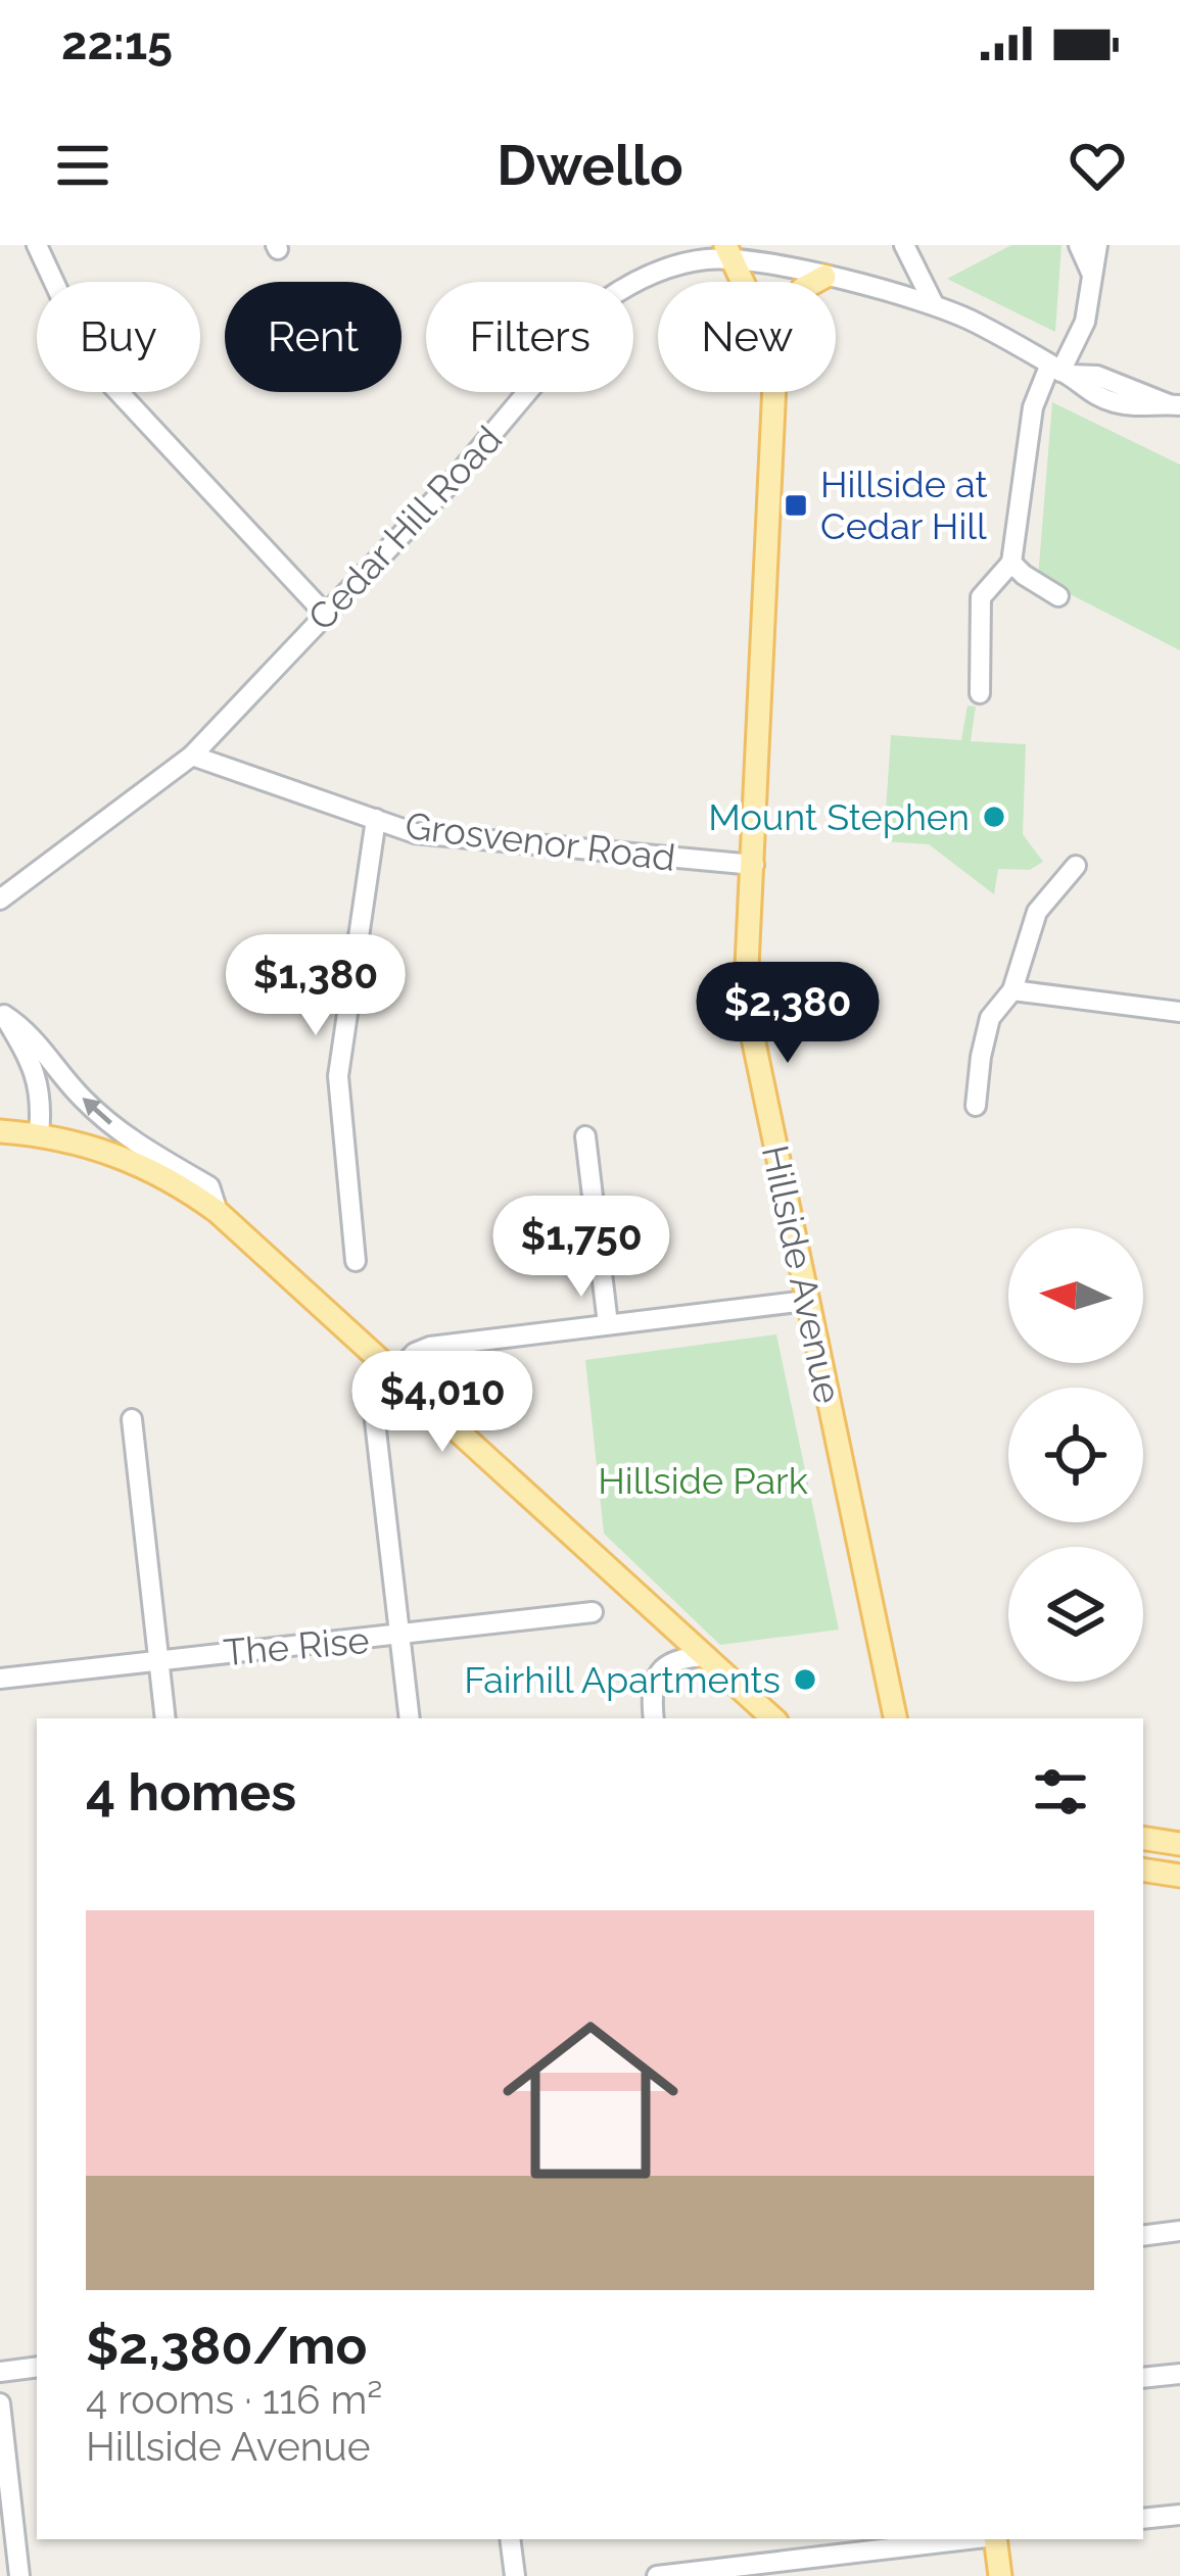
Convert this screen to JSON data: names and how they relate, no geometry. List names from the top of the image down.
{
  "streets": {
    "main road": ["Hillside Avenue"],
    "street": ["Cedar Hill Road", "Grosvenor Road", "The Rise"]
  },
  "crossings": [
    ["Cedar Hill Road", "Grosvenor Road"],
    ["Cedar Hill Road", "Hillside Avenue"],
    ["Grosvenor Road", "Hillside Avenue"]
  ],
  "parks": ["Hillside Park"],
  "places": {
    "transit": ["Hillside at Cedar Hill"],
    "other": ["Mount Stephen", "Fairhill Apartments"]
  },
  "north": "left",
  "page": {
    "status": "22:15",
    "header": "Dwello",
    "chip": [
      "Buy",
      "Rent",
      "Filters",
      "New"
    ],
    "price": [
      "$1,380",
      "$2,380",
      "$1,750",
      "$4,010"
    ],
    "heading": "4 homes",
    "list": [
      {
        "name": "$2,380/mo",
        "note": "4 rooms · 116 m² · Hillside Avenue"
      }
    ]
  }
}
